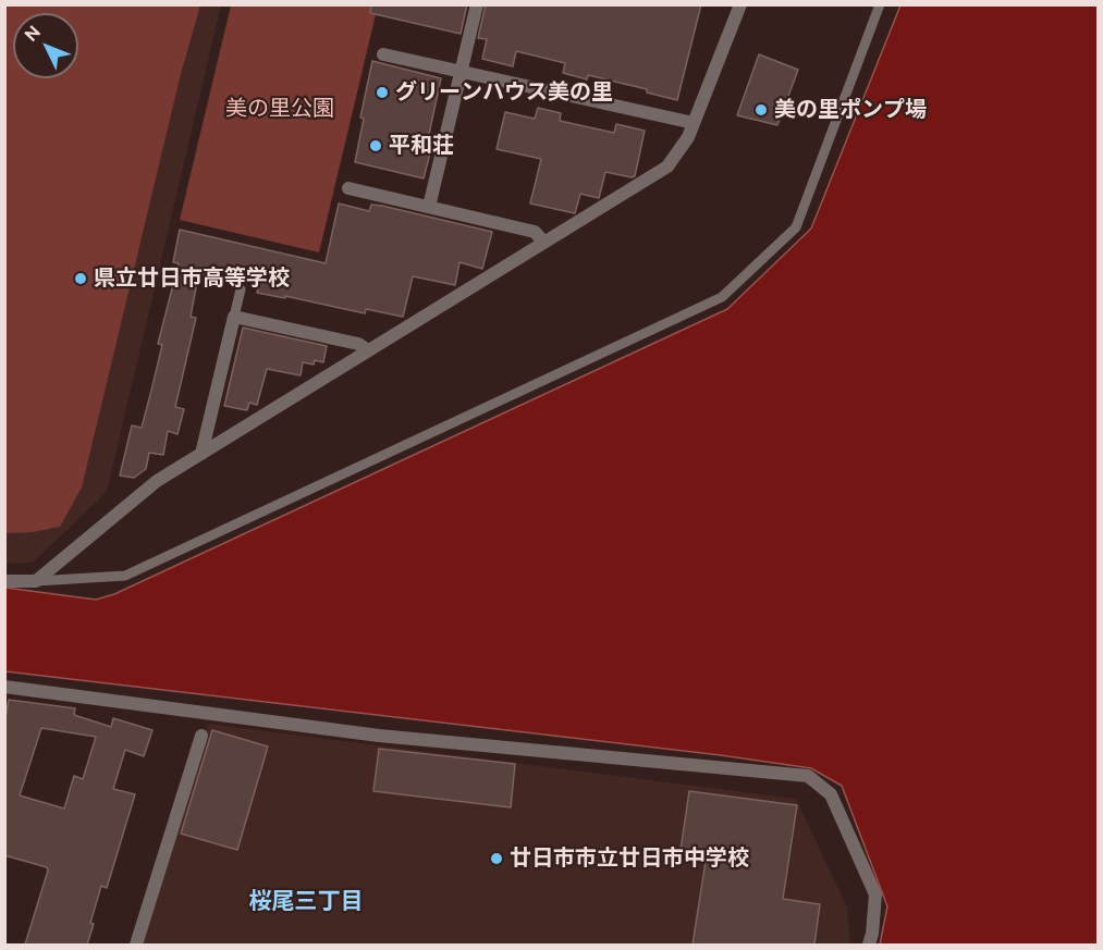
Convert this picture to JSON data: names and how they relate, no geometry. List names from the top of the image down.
{
  "districts": ["桜尾三丁目"],
  "parks": ["美の里公園"],
  "places": [
    "グリーンハウス美の里",
    "美の里ポンプ場",
    "平和荘",
    "県立廿日市高等学校",
    "廿日市市立廿日市中学校"
  ],
  "north": "top left"
}
